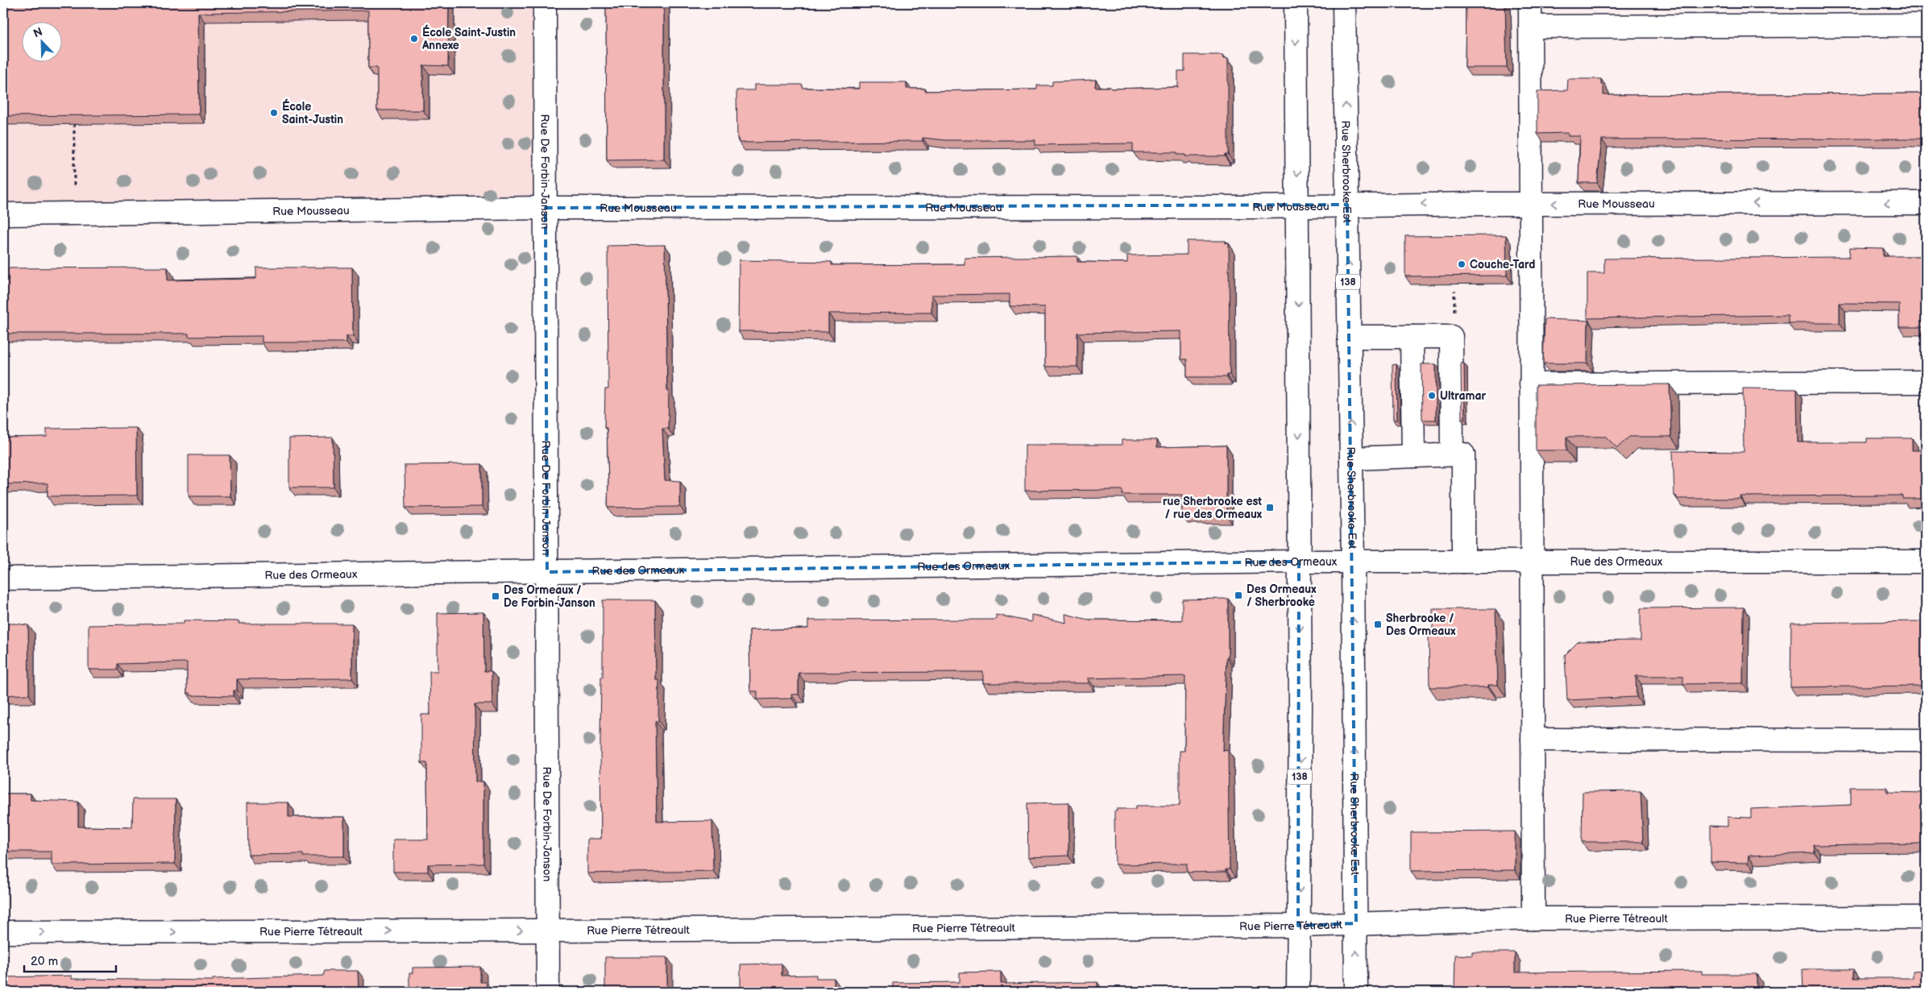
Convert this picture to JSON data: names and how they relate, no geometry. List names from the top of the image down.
{
  "streets": {
    "street": [
      "Rue De Forbin-Janson",
      "Rue Sherbrooke Est",
      "Rue Mousseau",
      "138",
      "Rue des Ormeaux",
      "Rue Pierre Tétreault"
    ]
  },
  "crossings": [
    ["Rue De Forbin-Janson", "Rue Mousseau"],
    ["Rue De Forbin-Janson", "Rue des Ormeaux"],
    ["Rue De Forbin-Janson", "Rue Pierre Tétreault"],
    ["Rue Sherbrooke Est", "Rue Mousseau"],
    ["Rue Sherbrooke Est", "Rue des Ormeaux"],
    ["Rue Sherbrooke Est", "Rue Pierre Tétreault"],
    ["Rue Mousseau", "138"],
    ["138", "Rue des Ormeaux"],
    ["138", "Rue Pierre Tétreault"]
  ],
  "places": {
    "other": [
      "École Saint-Justin Annexe",
      "École Saint-Justin",
      "Couche-Tard",
      "Ultramar"
    ],
    "transit": [
      "rue Sherbrooke est / rue des Ormeaux",
      "Des Ormeaux / Sherbrooke",
      "Des Ormeaux / De Forbin-Janson",
      "Sherbrooke / Des Ormeaux"
    ]
  },
  "scale_bar": "20 m",
  "north": "top left"
}
